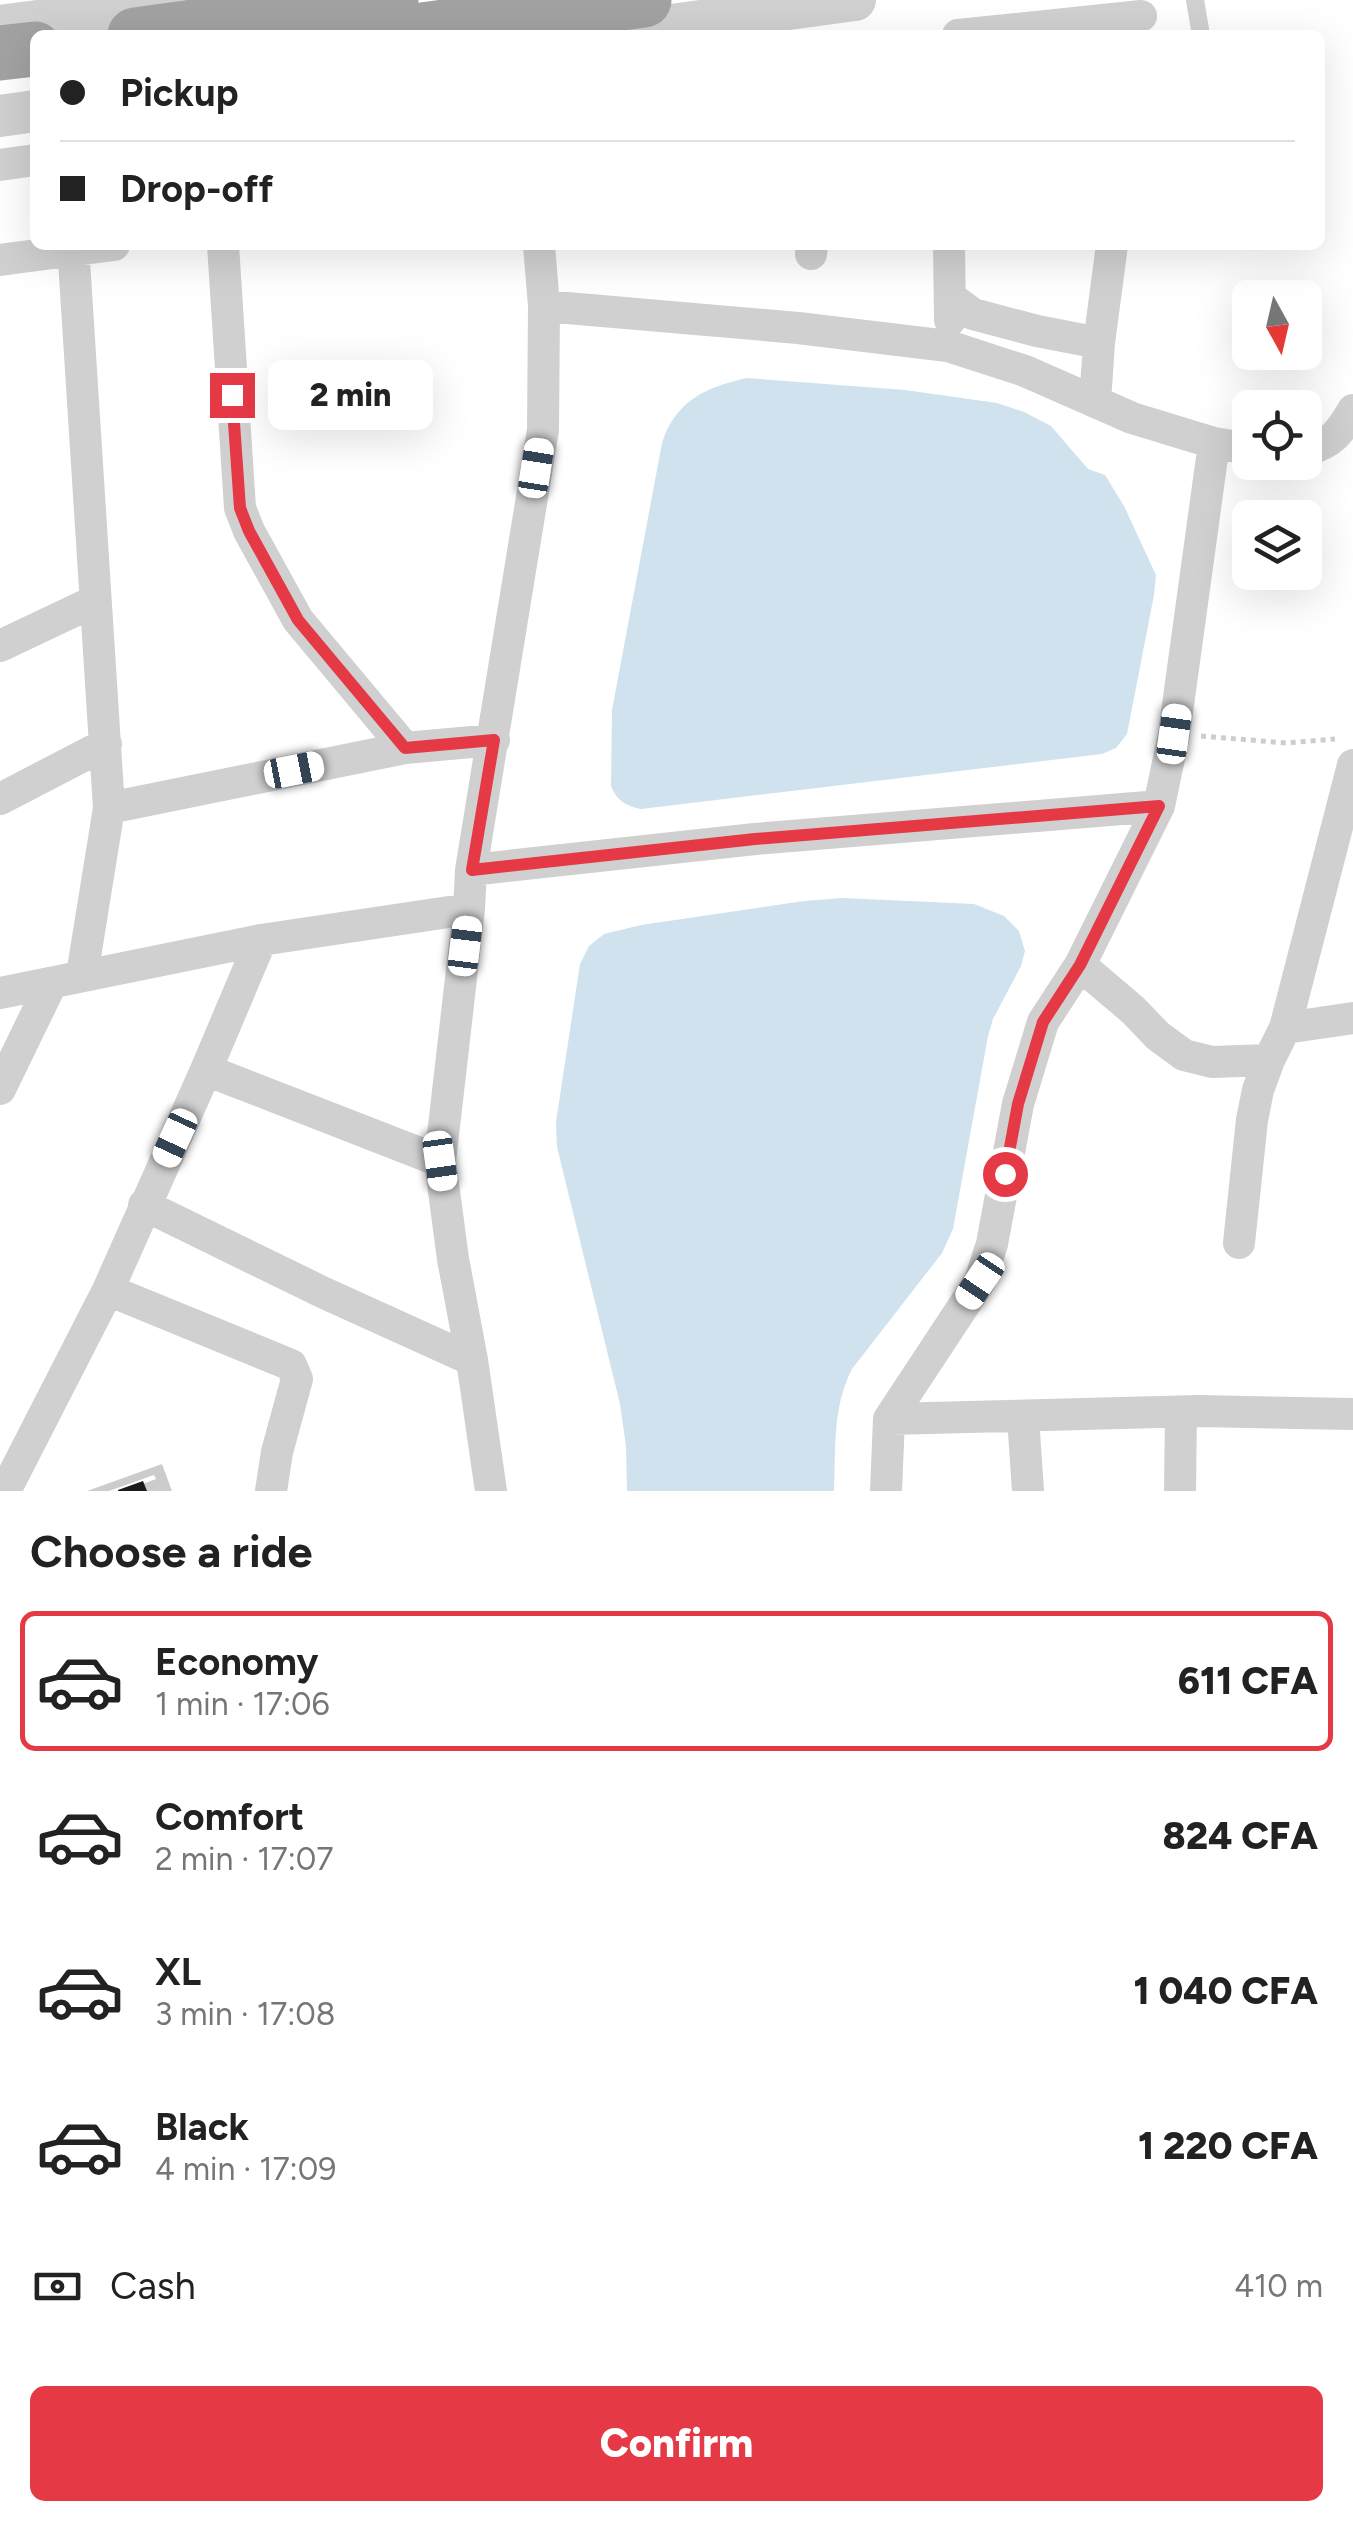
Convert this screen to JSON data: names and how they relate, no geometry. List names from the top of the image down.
{
  "north": "bottom",
  "page": {
    "banner": ["Pickup", "Drop-off"],
    "bubble": "2 min",
    "heading": "Choose a ride",
    "list": [
      {
        "name": "Economy",
        "note": "1 min · 17:06",
        "value": "611 CFA"
      },
      {
        "name": "Comfort",
        "note": "2 min · 17:07",
        "value": "824 CFA"
      },
      {
        "name": "XL",
        "note": "3 min · 17:08",
        "value": "1 040 CFA"
      },
      {
        "name": "Black",
        "note": "4 min · 17:09",
        "value": "1 220 CFA"
      }
    ],
    "pay": ["Cash", "410 m"],
    "buttons": "Confirm"
  }
}
